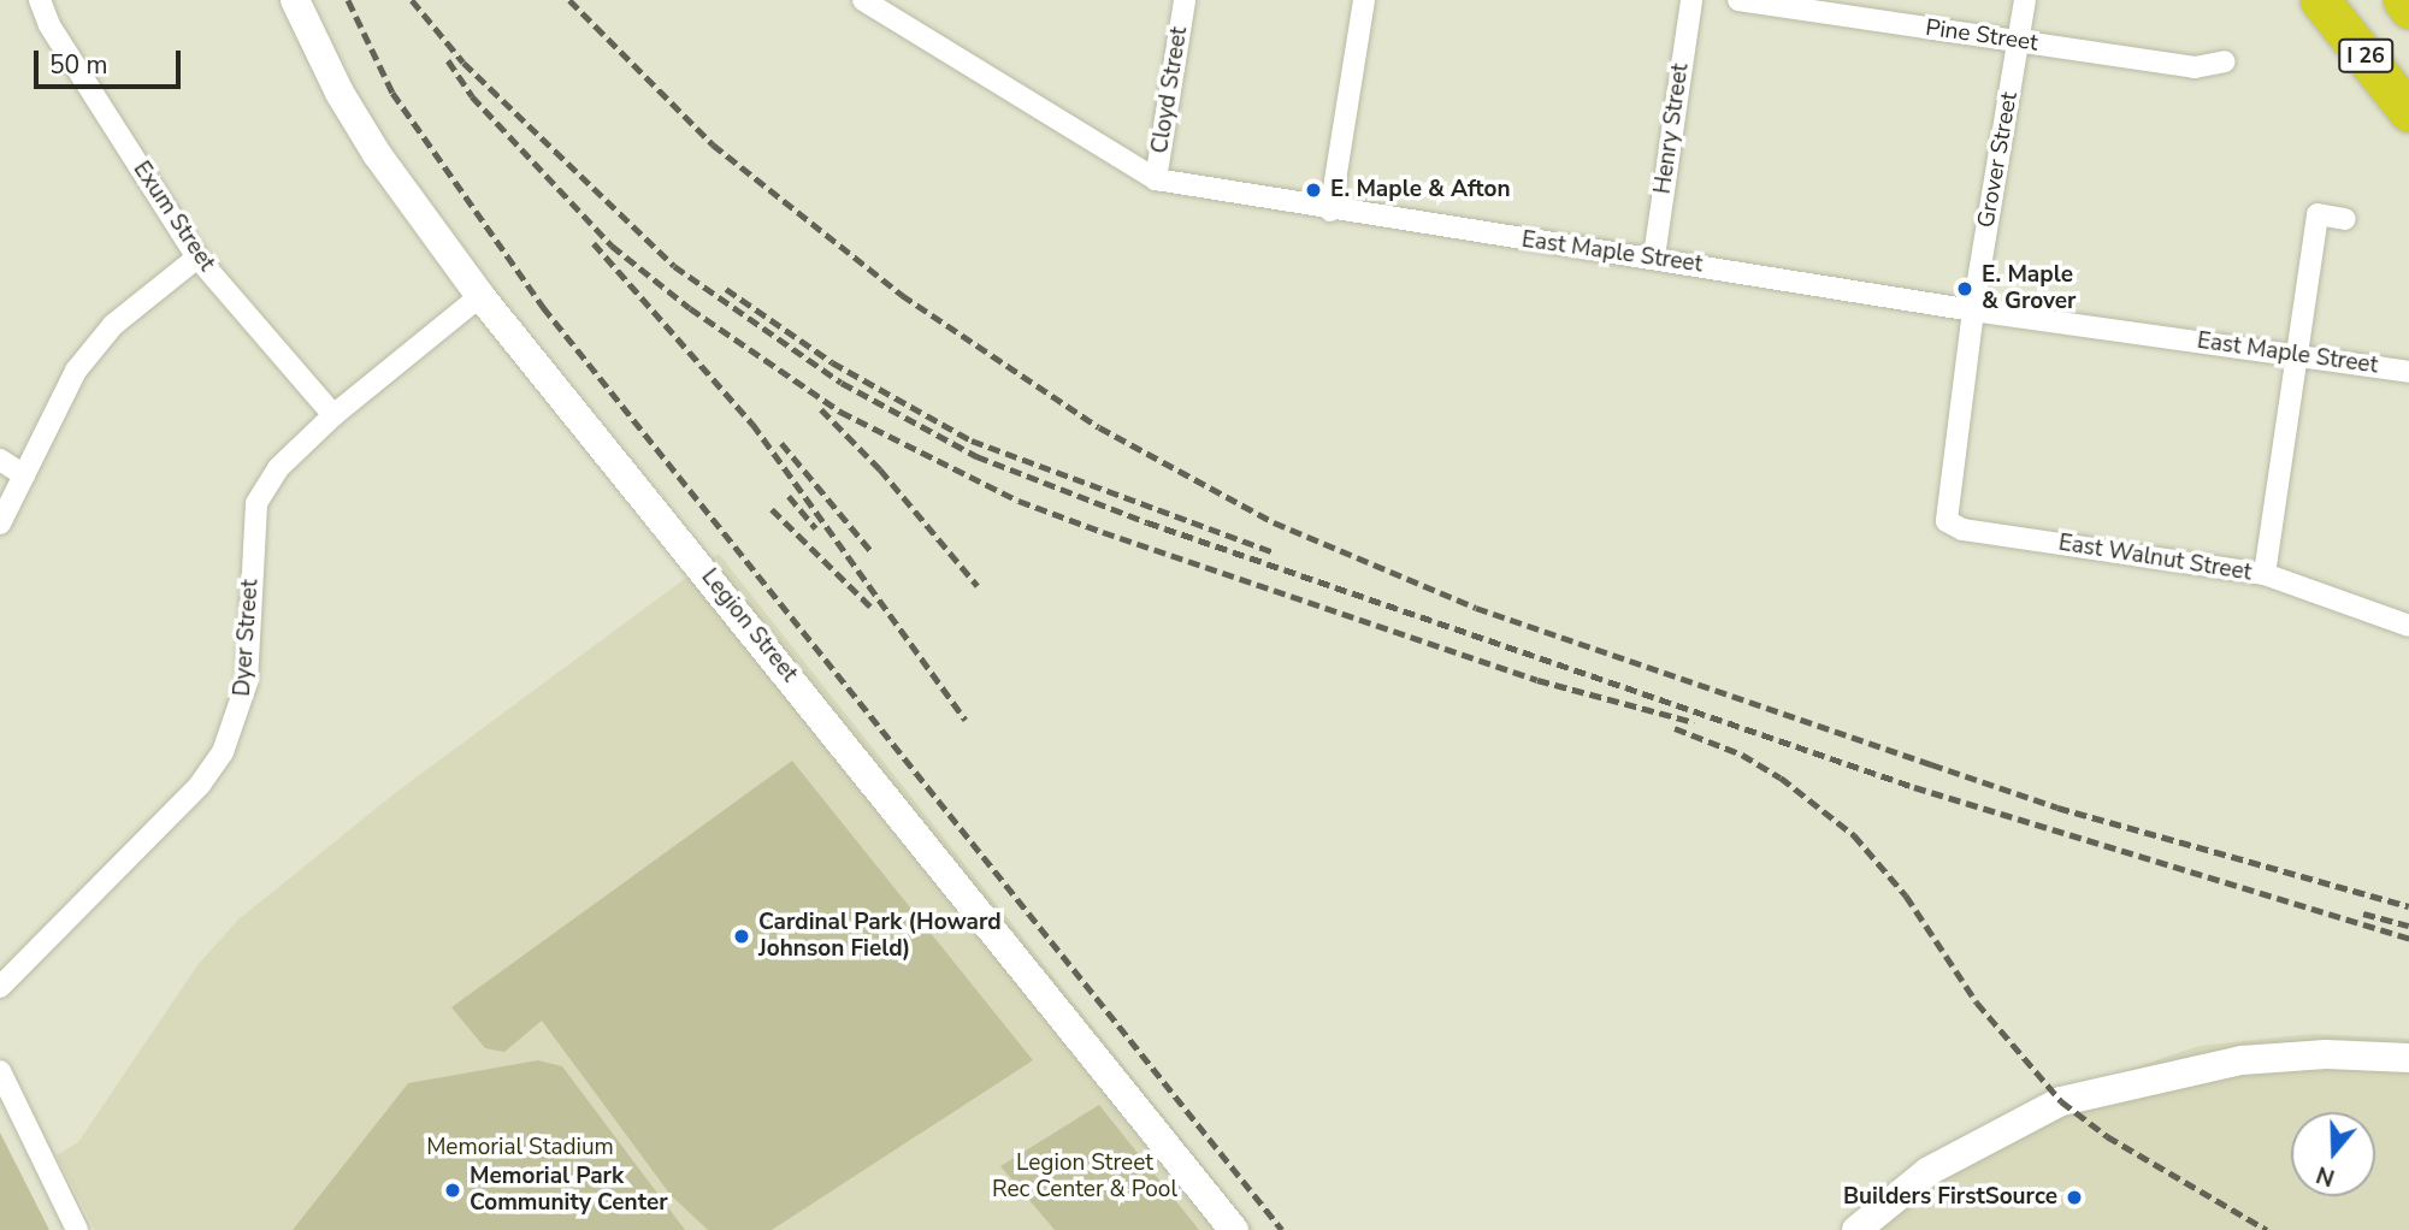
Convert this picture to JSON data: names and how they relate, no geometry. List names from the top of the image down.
{
  "streets": {
    "highway": ["I 26"],
    "main road": ["Legion Street"],
    "street": [
      "Pine Street",
      "Cloyd Street",
      "Henry Street",
      "Grover Street",
      "Exum Street",
      "East Maple Street",
      "East Walnut Street",
      "Dyer Street"
    ]
  },
  "crossings": [
    ["Pine Street", "Grover Street"],
    ["Cloyd Street", "East Maple Street"],
    ["Henry Street", "East Maple Street"],
    ["Grover Street", "East Maple Street"],
    ["Grover Street", "East Walnut Street"],
    ["Exum Street", "Dyer Street"],
    ["Legion Street", "Dyer Street"]
  ],
  "parks": ["Memorial Stadium", "Legion Street Rec Center & Pool"],
  "places": [
    "E. Maple & Afton",
    "E. Maple & Grover",
    "Cardinal Park (Howard Johnson Field)",
    "Memorial Park Community Center",
    "Builders FirstSource"
  ],
  "scale_bar": "50 m",
  "north": "bottom"
}
